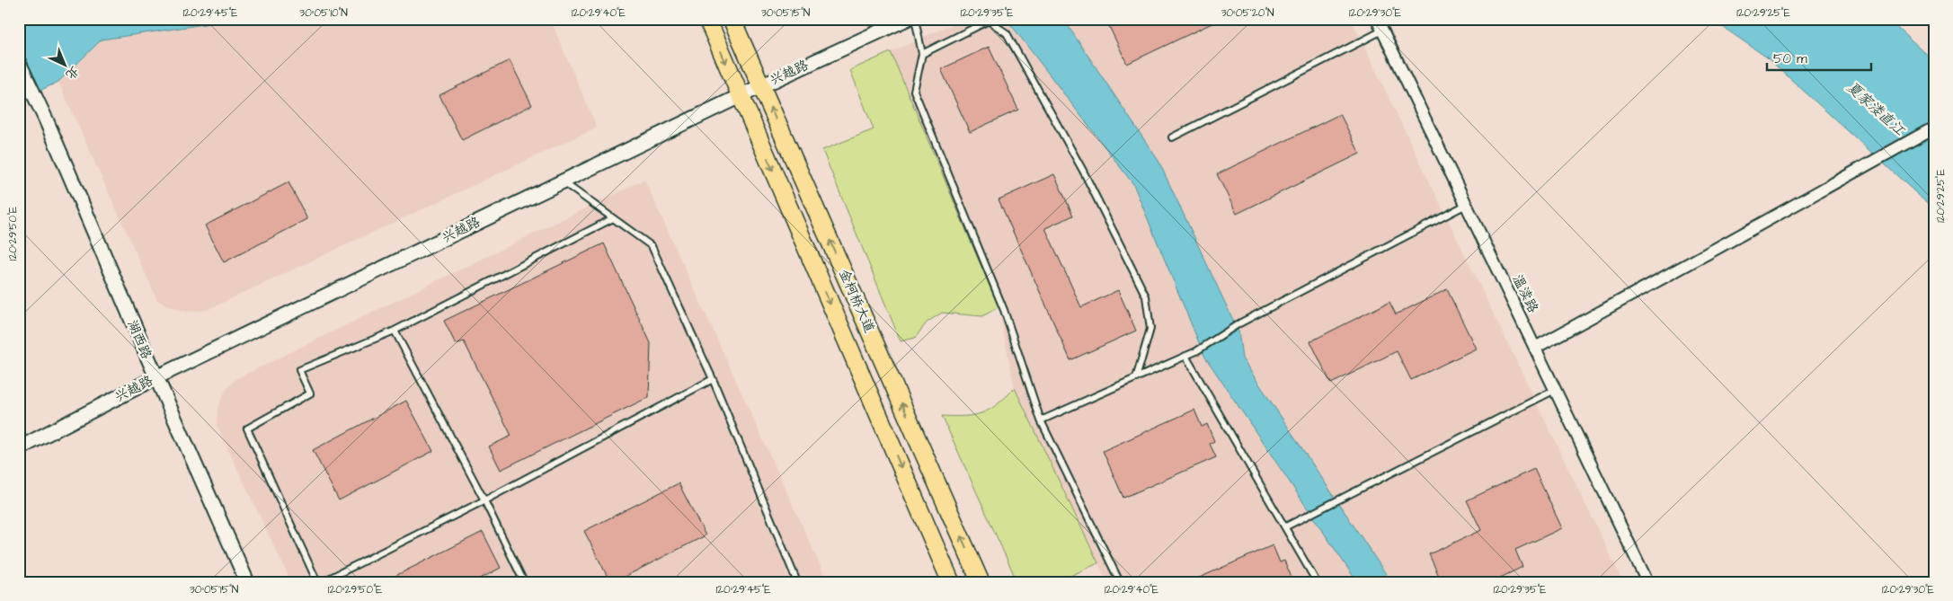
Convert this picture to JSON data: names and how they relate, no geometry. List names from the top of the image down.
{
  "streets": {
    "main road": ["金柯桥大道"],
    "street": ["兴越路", "温渎路", "湖西路"]
  },
  "crossings": [
    ["兴越路", "金柯桥大道"],
    ["兴越路", "湖西路"]
  ],
  "water": ["夏家溇直江"],
  "scale_bar": "50 m",
  "north": "bottom right",
  "coordinates": [
    "120°29'45\"E",
    "30°05'10\"N",
    "120°29'40\"E",
    "30°05'15\"N",
    "120°29'35\"E",
    "30°05'20\"N",
    "120°29'30\"E",
    "120°29'25\"E",
    "120°29'50\"E"
  ]
}
